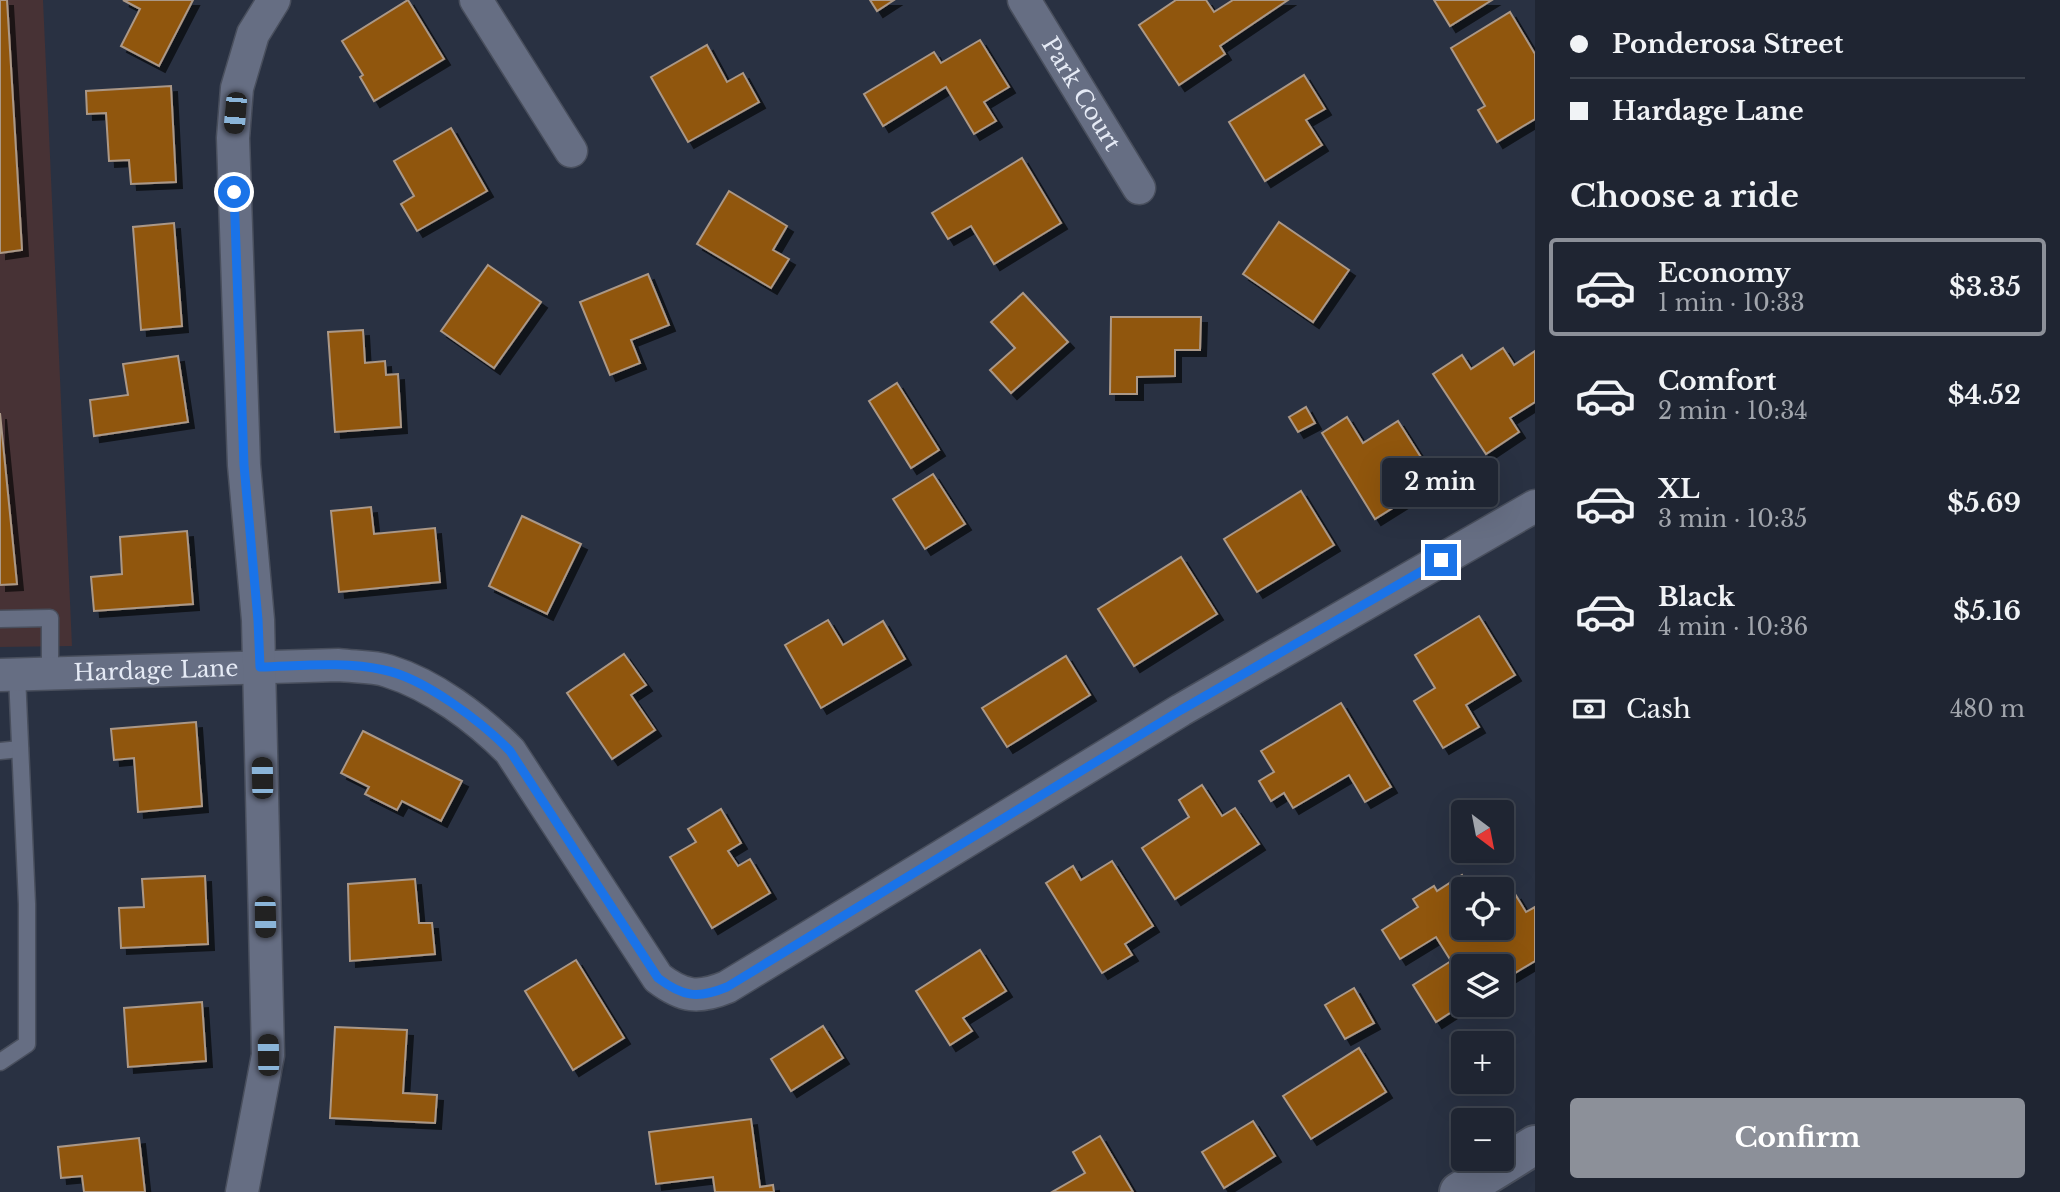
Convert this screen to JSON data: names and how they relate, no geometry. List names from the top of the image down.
{
  "streets": {
    "street": ["Park Court", "Hardage Lane"]
  },
  "north": "bottom right",
  "page": {
    "banner": ["Ponderosa Street", "Hardage Lane"],
    "heading": "Choose a ride",
    "list": [
      {
        "name": "Economy",
        "note": "1 min · 10:33",
        "value": "$3.35"
      },
      {
        "name": "Comfort",
        "note": "2 min · 10:34",
        "value": "$4.52"
      },
      {
        "name": "XL",
        "note": "3 min · 10:35",
        "value": "$5.69"
      },
      {
        "name": "Black",
        "note": "4 min · 10:36",
        "value": "$5.16"
      }
    ],
    "bubble": "2 min",
    "pay": ["Cash", "480 m"],
    "map_buttons": ["+", "−"],
    "buttons": "Confirm"
  }
}
